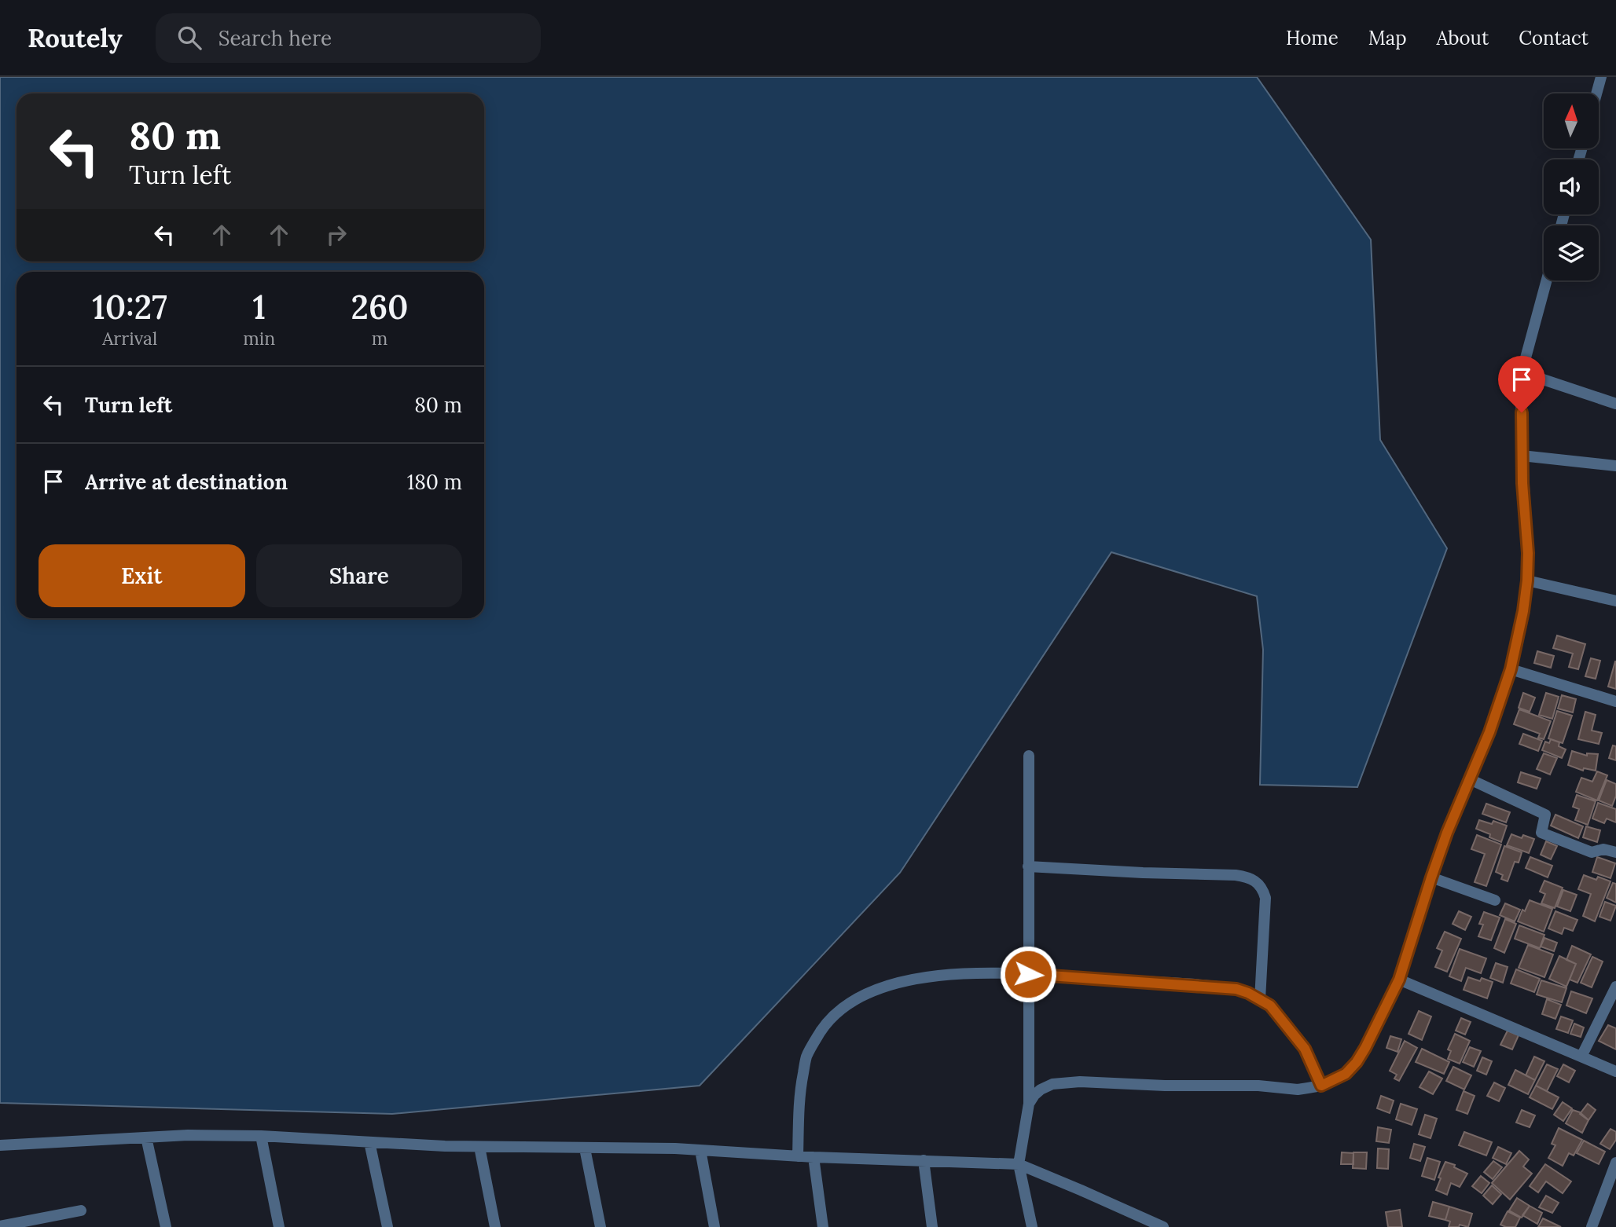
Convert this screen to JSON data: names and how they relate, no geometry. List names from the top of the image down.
{
  "north": "top",
  "page": {
    "header": "Routely",
    "search": "Search here",
    "nav": [
      "Home",
      "Map",
      "About",
      "Contact"
    ],
    "turn": ["80 m", "Turn left"],
    "eta": [
      "10:27",
      "Arrival",
      "1",
      "min",
      "260",
      "m"
    ],
    "list": [
      {
        "name": "Turn left",
        "value": "80 m"
      },
      {
        "name": "Arrive at destination",
        "value": "180 m"
      }
    ],
    "buttons": ["Exit", "Share"]
  }
}
